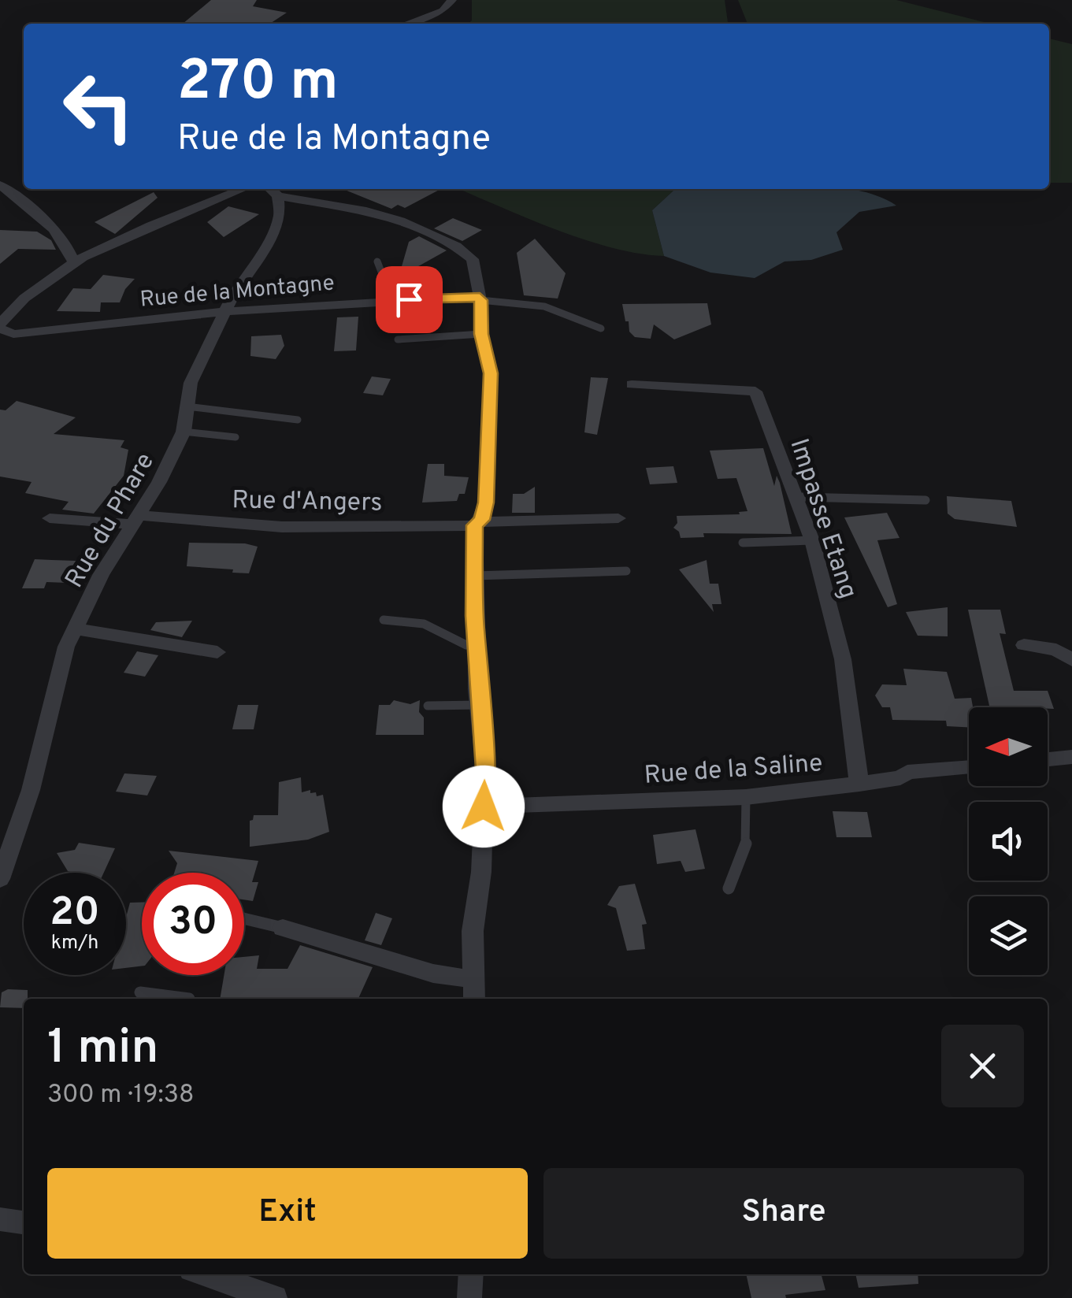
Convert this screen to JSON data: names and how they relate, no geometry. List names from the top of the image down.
{
  "streets": {
    "street": [
      "Rue de la Montagne",
      "Rue d'Angers",
      "Impasse Etang",
      "Rue du Phare",
      "Rue de la Saline"
    ]
  },
  "crossings": [
    ["Rue de la Montagne", "Rue du Phare"],
    ["Rue d'Angers", "Rue du Phare"],
    ["Impasse Etang", "Rue de la Saline"]
  ],
  "north": "left",
  "page": {
    "turn": ["270 m", "Rue de la Montagne"],
    "speed": "20 km/h",
    "limit": "30",
    "heading": ["1 min", "300 m · 19:38"],
    "buttons": ["Exit", "Share"]
  }
}
